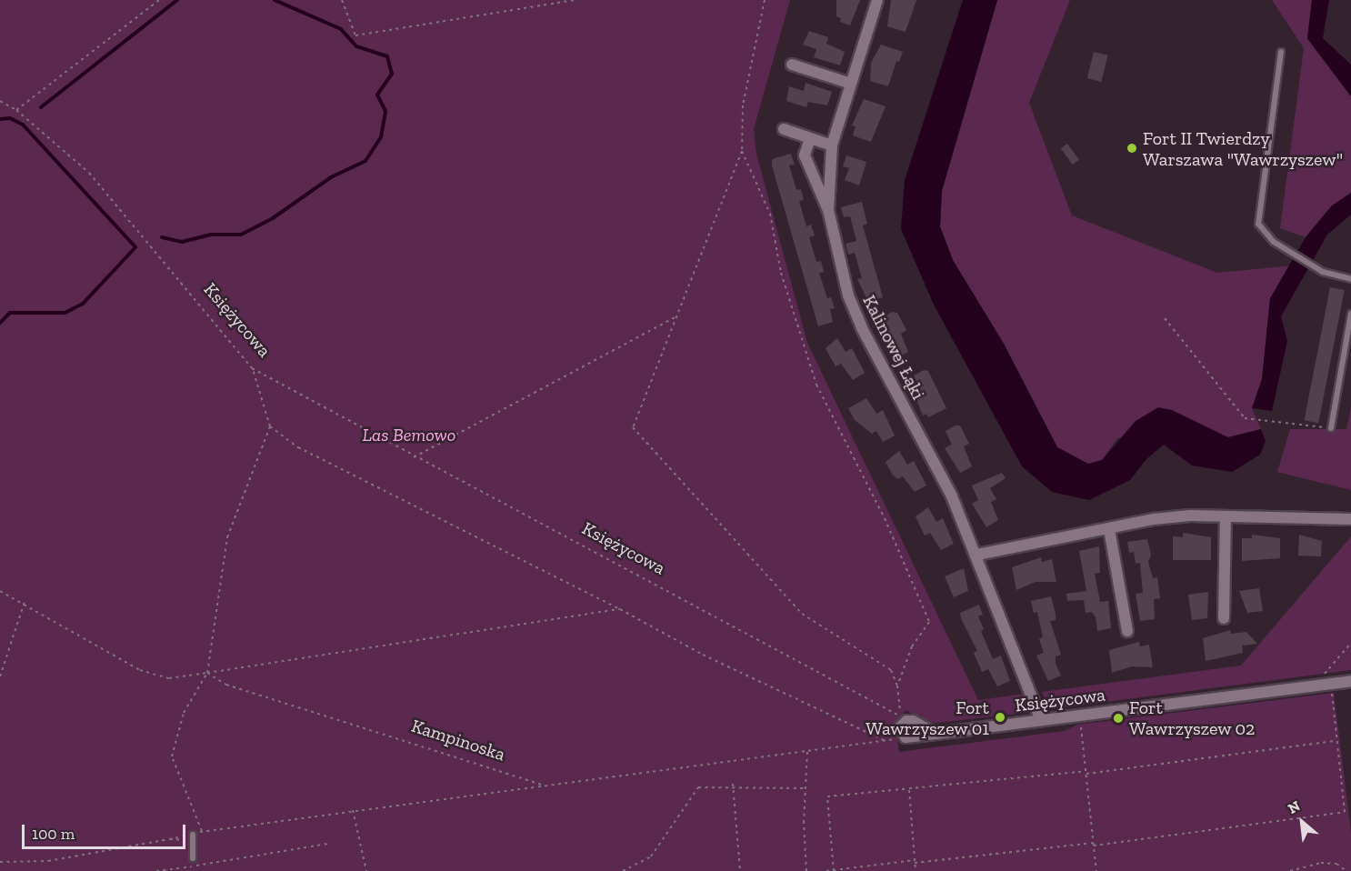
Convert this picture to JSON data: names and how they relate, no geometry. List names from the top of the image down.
{
  "streets": {
    "street": ["Księżycowa", "Kalinowej Łąki"],
    "path": ["Kampinoska"]
  },
  "crossings": [
    ["Księżycowa", "Kalinowej Łąki"]
  ],
  "parks": ["Las Bemowo"],
  "places": ["Fort II Twierdzy Warszawa \"Wawrzyszew\"", "Fort Wawrzyszew 01", "Fort Wawrzyszew 02"],
  "scale_bar": "100 m",
  "north": "top left"
}
